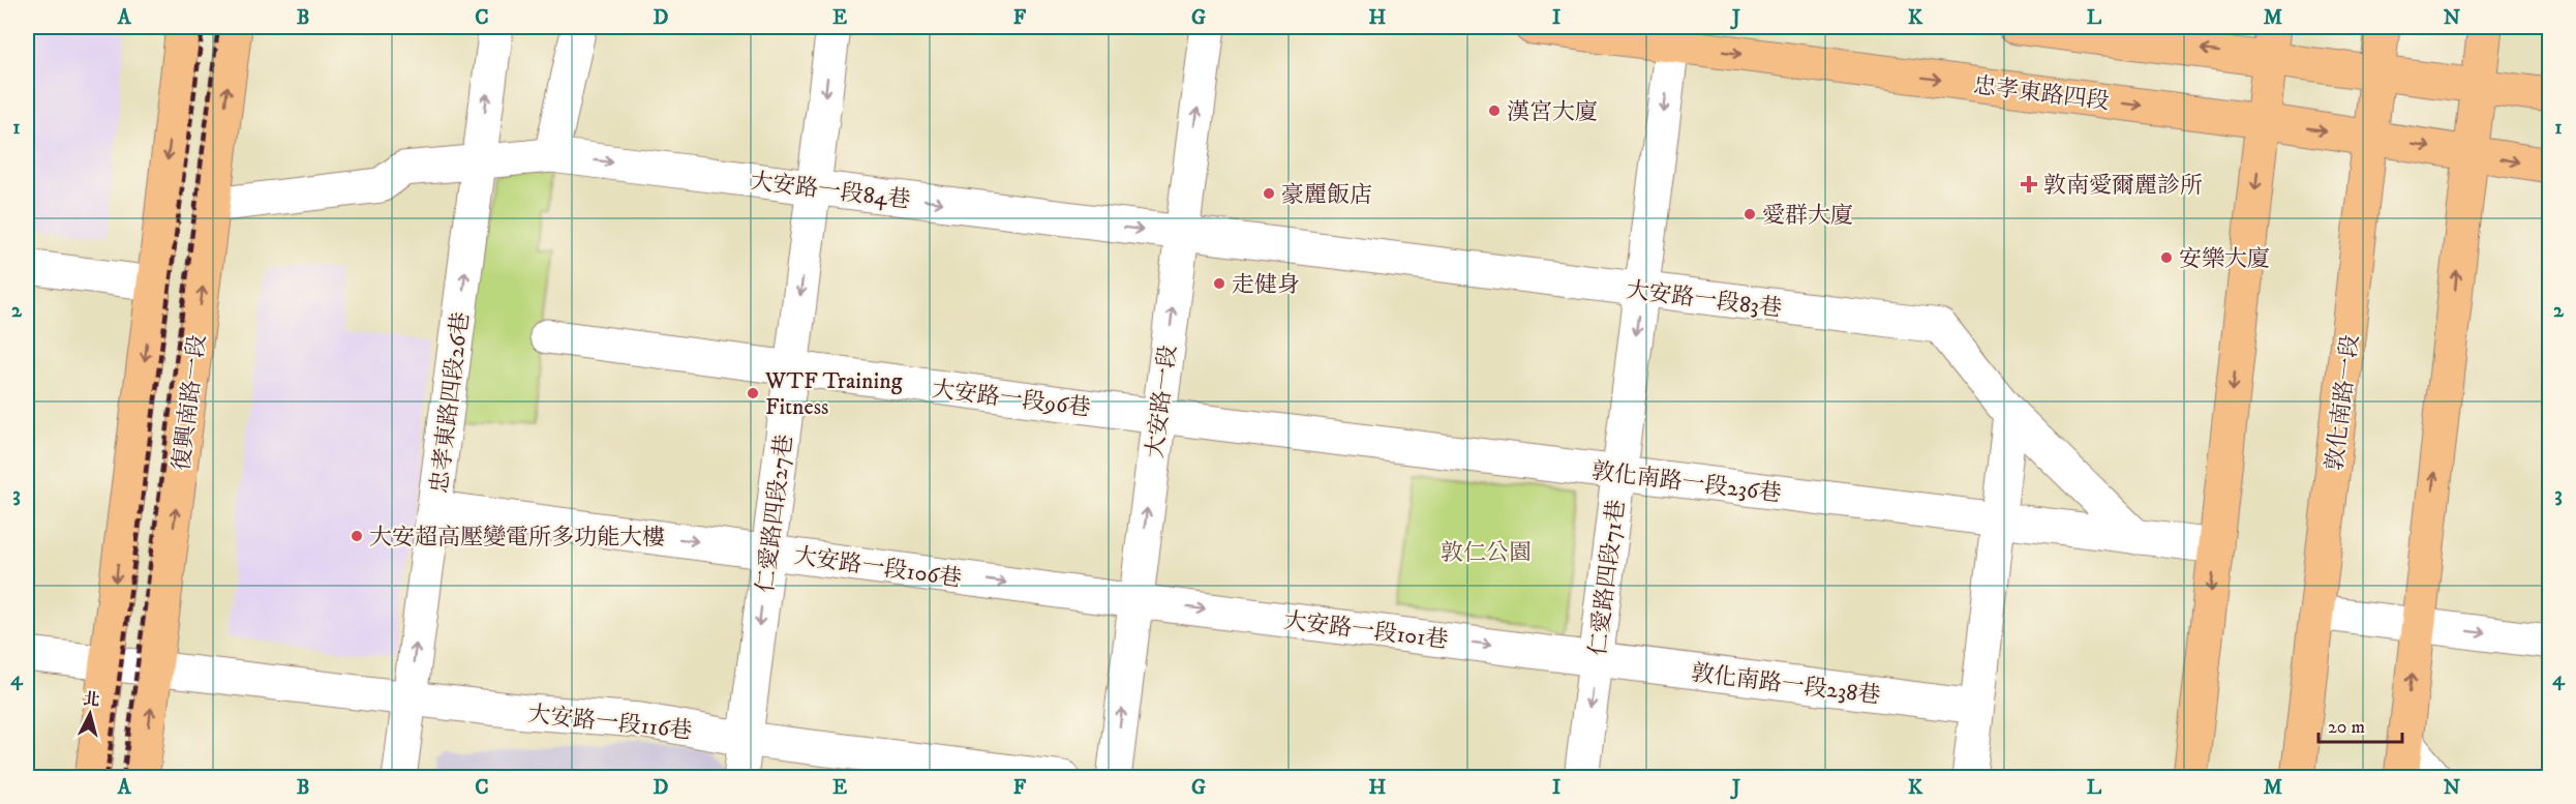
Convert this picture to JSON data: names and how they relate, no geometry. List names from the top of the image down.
{
  "streets": {
    "main road": ["忠孝東路四段", "復興南路一段", "敦化南路一段"],
    "street": [
      "大安路一段84巷",
      "大安路一段83巷",
      "大安路一段96巷",
      "大安路一段",
      "忠孝東路四段26巷",
      "敦化南路一段236巷",
      "仁愛路四段27巷",
      "大安路一段106巷",
      "仁愛路四段71巷",
      "大安路一段101巷",
      "敦化南路一段238巷",
      "大安路一段116巷"
    ]
  },
  "crossings": [
    ["忠孝東路四段", "敦化南路一段"],
    ["忠孝東路四段", "仁愛路四段71巷"],
    ["大安路一段84巷", "大安路一段83巷"],
    ["大安路一段84巷", "大安路一段"],
    ["大安路一段84巷", "復興南路一段"],
    ["大安路一段84巷", "忠孝東路四段26巷"],
    ["大安路一段84巷", "仁愛路四段27巷"],
    ["大安路一段83巷", "大安路一段"],
    ["大安路一段83巷", "敦化南路一段236巷"],
    ["大安路一段83巷", "仁愛路四段71巷"],
    ["大安路一段96巷", "大安路一段"],
    ["大安路一段96巷", "敦化南路一段236巷"],
    ["大安路一段96巷", "仁愛路四段27巷"],
    ["大安路一段", "敦化南路一段236巷"],
    ["大安路一段", "大安路一段106巷"],
    ["大安路一段", "大安路一段101巷"],
    ["復興南路一段", "大安路一段116巷"],
    ["忠孝東路四段26巷", "大安路一段106巷"],
    ["忠孝東路四段26巷", "大安路一段116巷"],
    ["敦化南路一段236巷", "仁愛路四段71巷"],
    ["仁愛路四段27巷", "大安路一段106巷"],
    ["仁愛路四段27巷", "大安路一段116巷"],
    ["大安路一段106巷", "大安路一段101巷"],
    ["仁愛路四段71巷", "大安路一段101巷"],
    ["仁愛路四段71巷", "敦化南路一段238巷"],
    ["大安路一段101巷", "敦化南路一段238巷"]
  ],
  "one_way": [
    "大安路一段84巷",
    "大安路一段",
    "忠孝東路四段26巷",
    "仁愛路四段27巷",
    "大安路一段106巷",
    "仁愛路四段71巷",
    "大安路一段101巷"
  ],
  "parks": ["敦仁公園"],
  "places": {
    "other": [
      "漢宮大廈",
      "豪麗飯店",
      "愛群大廈",
      "安樂大廈",
      "走健身",
      "WTF Training Fitness",
      "大安超高壓變電所多功能大樓"
    ],
    "health": ["敦南愛爾麗診所"]
  },
  "scale_bar": "20 m",
  "north": "top",
  "grid": {
    "columns": [
      "A",
      "B",
      "C",
      "D",
      "E",
      "F",
      "G",
      "H",
      "I",
      "J",
      "K",
      "L",
      "M",
      "N"
    ],
    "rows": [
      "1",
      "2",
      "3",
      "4"
    ]
  }
}
